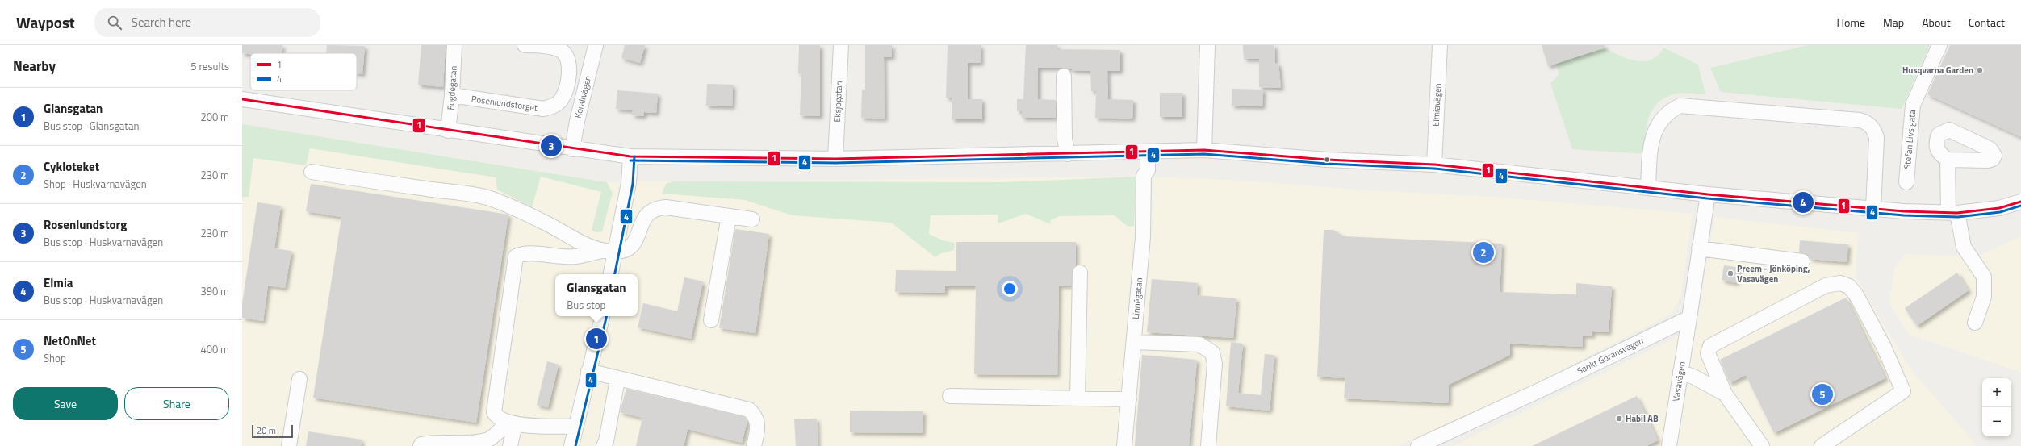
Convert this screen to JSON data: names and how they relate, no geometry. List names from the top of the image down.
{
  "streets": {
    "street": [
      "Fogdegatan",
      "Korallvägen",
      "Eksjögatan",
      "Rosenlundstorget",
      "Elmiavägen",
      "Stefan Livs gata",
      "Linnégatan",
      "Sankt Göransvägen",
      "Vasavägen"
    ]
  },
  "crossings": [
    ["Fogdegatan", "Rosenlundstorget"],
    ["Sankt Göransvägen", "Vasavägen"]
  ],
  "places": ["Husqvarna Garden", "Preem - Jönköping, Vasavägen", "Habil AB"],
  "lines": ["transit line 1", "transit line 4"],
  "legend": ["1", "4"],
  "scale_bar": "20 m",
  "page": {
    "header": "Waypost",
    "search": "Search here",
    "nav": [
      "Home",
      "Map",
      "About",
      "Contact"
    ],
    "heading": ["Nearby", "5 results"],
    "list": [
      {
        "mark": "1",
        "name": "Glansgatan",
        "note": "Bus stop · Glansgatan",
        "value": "200 m"
      },
      {
        "mark": "2",
        "name": "Cykloteket",
        "note": "Shop · Huskvarnavägen",
        "value": "230 m"
      },
      {
        "mark": "3",
        "name": "Rosenlundstorg",
        "note": "Bus stop · Huskvarnavägen",
        "value": "230 m"
      },
      {
        "mark": "4",
        "name": "Elmia",
        "note": "Bus stop · Huskvarnavägen",
        "value": "390 m"
      },
      {
        "mark": "5",
        "name": "NetOnNet",
        "note": "Shop",
        "value": "400 m"
      }
    ],
    "pins": [
      "3",
      "4",
      "2",
      "1",
      "5"
    ],
    "popup": ["Glansgatan", "Bus stop"],
    "buttons": ["Save", "Share"],
    "map_buttons": ["+", "−"],
    "scale": "20 m"
  }
}
